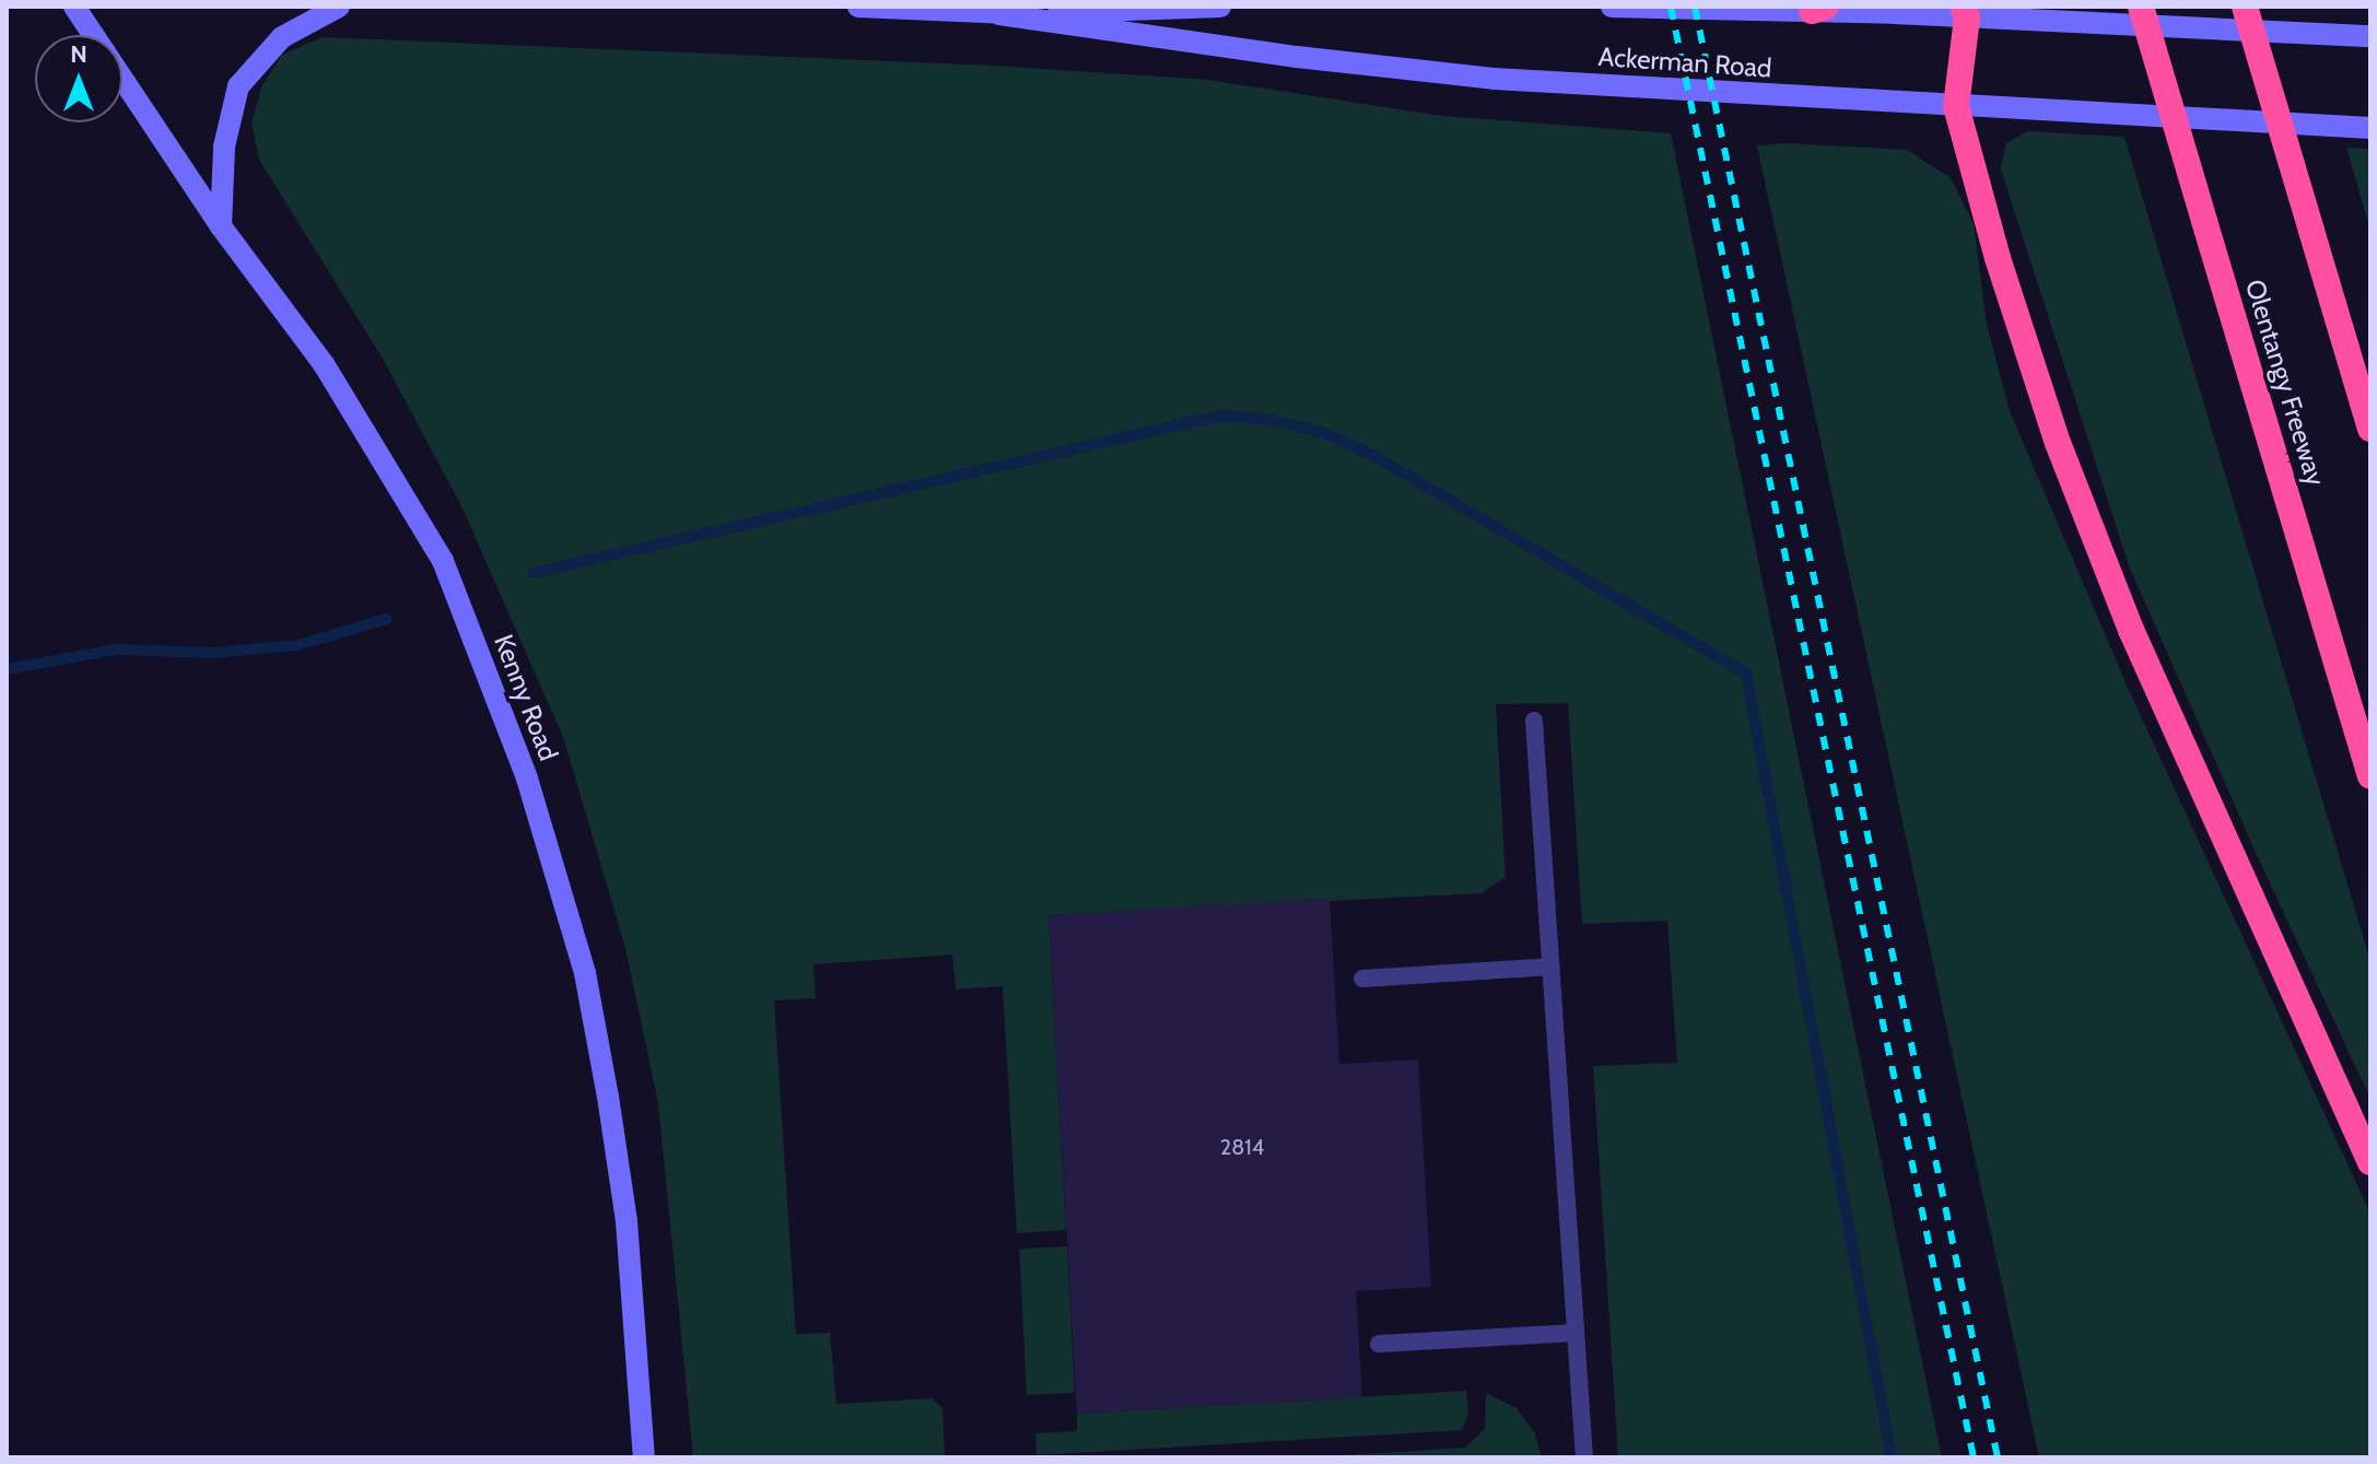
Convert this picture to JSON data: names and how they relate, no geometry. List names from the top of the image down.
{
  "streets": {
    "highway": ["Olentangy Freeway"],
    "main road": ["Ackerman Road", "Kenny Road"]
  },
  "house_numbers": ["2814"],
  "north": "top"
}
